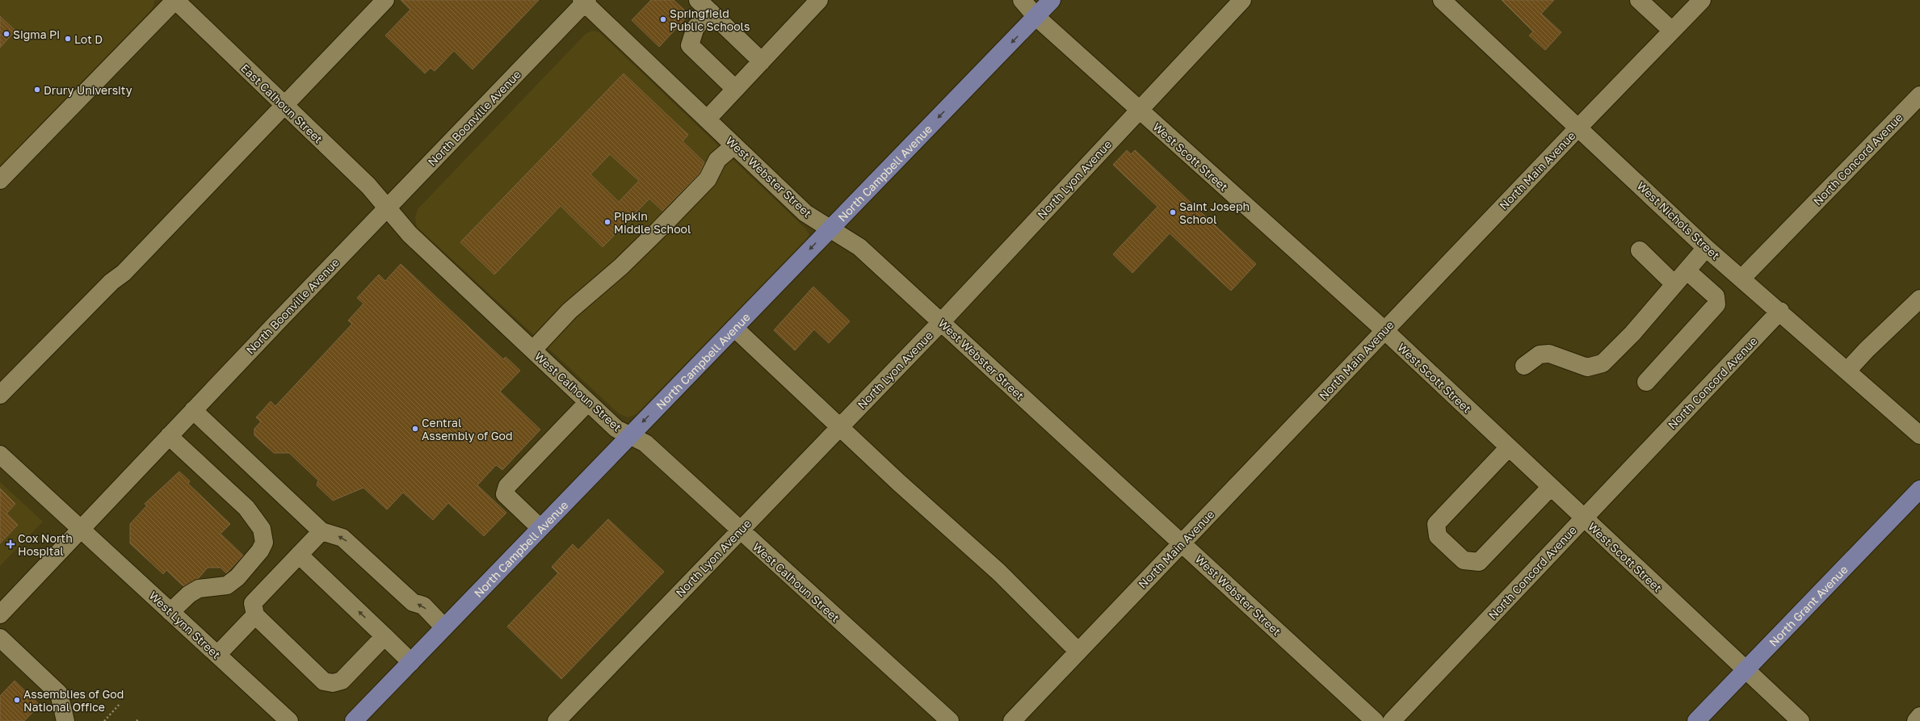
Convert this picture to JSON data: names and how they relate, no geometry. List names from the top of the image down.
{
  "streets": {
    "main road": ["North Campbell Avenue", "North Grant Avenue"],
    "street": [
      "East Calhoun Street",
      "North Boonville Avenue",
      "West Scott Street",
      "North Concord Avenue",
      "North Main Avenue",
      "West Webster Street",
      "North Lyon Avenue",
      "West Nichols Street",
      "West Calhoun Street",
      "West Lynn Street"
    ]
  },
  "crossings": [
    ["East Calhoun Street", "North Boonville Avenue"],
    ["East Calhoun Street", "West Calhoun Street"],
    ["North Boonville Avenue", "West Webster Street"],
    ["North Boonville Avenue", "West Calhoun Street"],
    ["North Boonville Avenue", "West Lynn Street"],
    ["West Scott Street", "North Concord Avenue"],
    ["West Scott Street", "North Main Avenue"],
    ["West Scott Street", "North Campbell Avenue"],
    ["West Scott Street", "North Lyon Avenue"],
    ["West Scott Street", "North Grant Avenue"],
    ["North Concord Avenue", "West Nichols Street"],
    ["North Main Avenue", "West Webster Street"],
    ["North Main Avenue", "West Nichols Street"],
    ["North Campbell Avenue", "West Webster Street"],
    ["North Campbell Avenue", "West Calhoun Street"],
    ["West Webster Street", "North Lyon Avenue"],
    ["North Lyon Avenue", "West Calhoun Street"]
  ],
  "one_way": ["North Campbell Avenue"],
  "places": {
    "other": [
      "Springfield Public Schools",
      "Sigma Pi",
      "Lot D",
      "Drury University",
      "Saint Joseph School",
      "Pipkin Middle School",
      "Central Assembly of God",
      "Assemblies of God National Office"
    ],
    "health": ["Cox North Hospital"]
  }
}
